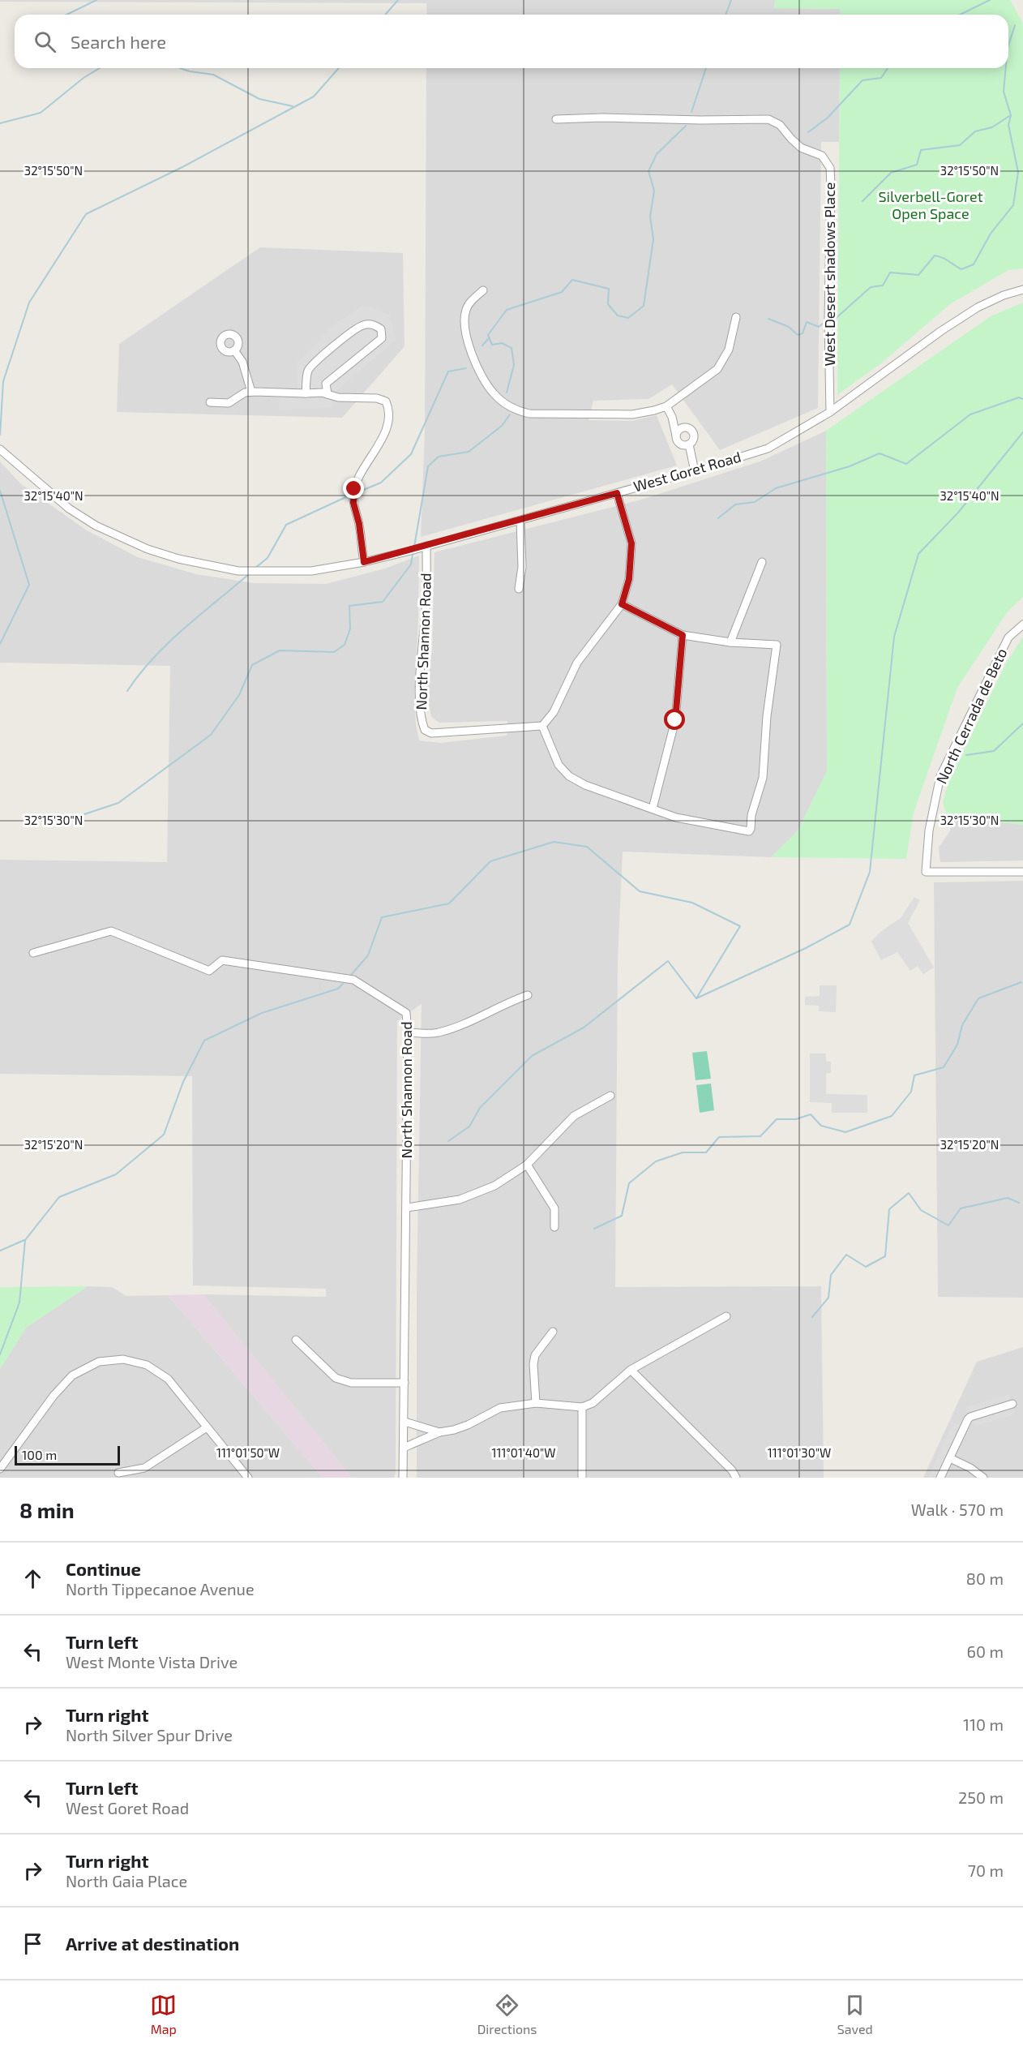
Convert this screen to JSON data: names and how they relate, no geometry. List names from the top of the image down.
{
  "streets": {
    "street": [
      "West Desert shadows Place",
      "West Goret Road",
      "North Shannon Road",
      "North Cerrada de Beto"
    ]
  },
  "crossings": [
    ["West Desert shadows Place", "West Goret Road"],
    ["West Goret Road", "North Shannon Road"]
  ],
  "parks": ["Silverbell-Goret Open Space"],
  "scale_bar": "100 m",
  "page": {
    "search": "Search here",
    "scale": "100 m",
    "heading": ["8 min", "Walk · 570 m"],
    "list": [
      ["Continue", "North Tippecanoe Avenue", "80 m"],
      ["Turn left", "West Monte Vista Drive", "60 m"],
      ["Turn right", "North Silver Spur Drive", "110 m"],
      ["Turn left", "West Goret Road", "250 m"],
      ["Turn right", "North Gaia Place", "70 m"],
      "Arrive at destination"
    ],
    "nav": ["Map", "Directions", "Saved"]
  },
  "coordinates": [
    "32°15'50\"N",
    "32°15'40\"N",
    "32°15'30\"N",
    "32°15'20\"N",
    "111°01'50\"W",
    "111°01'40\"W",
    "111°01'30\"W"
  ]
}
